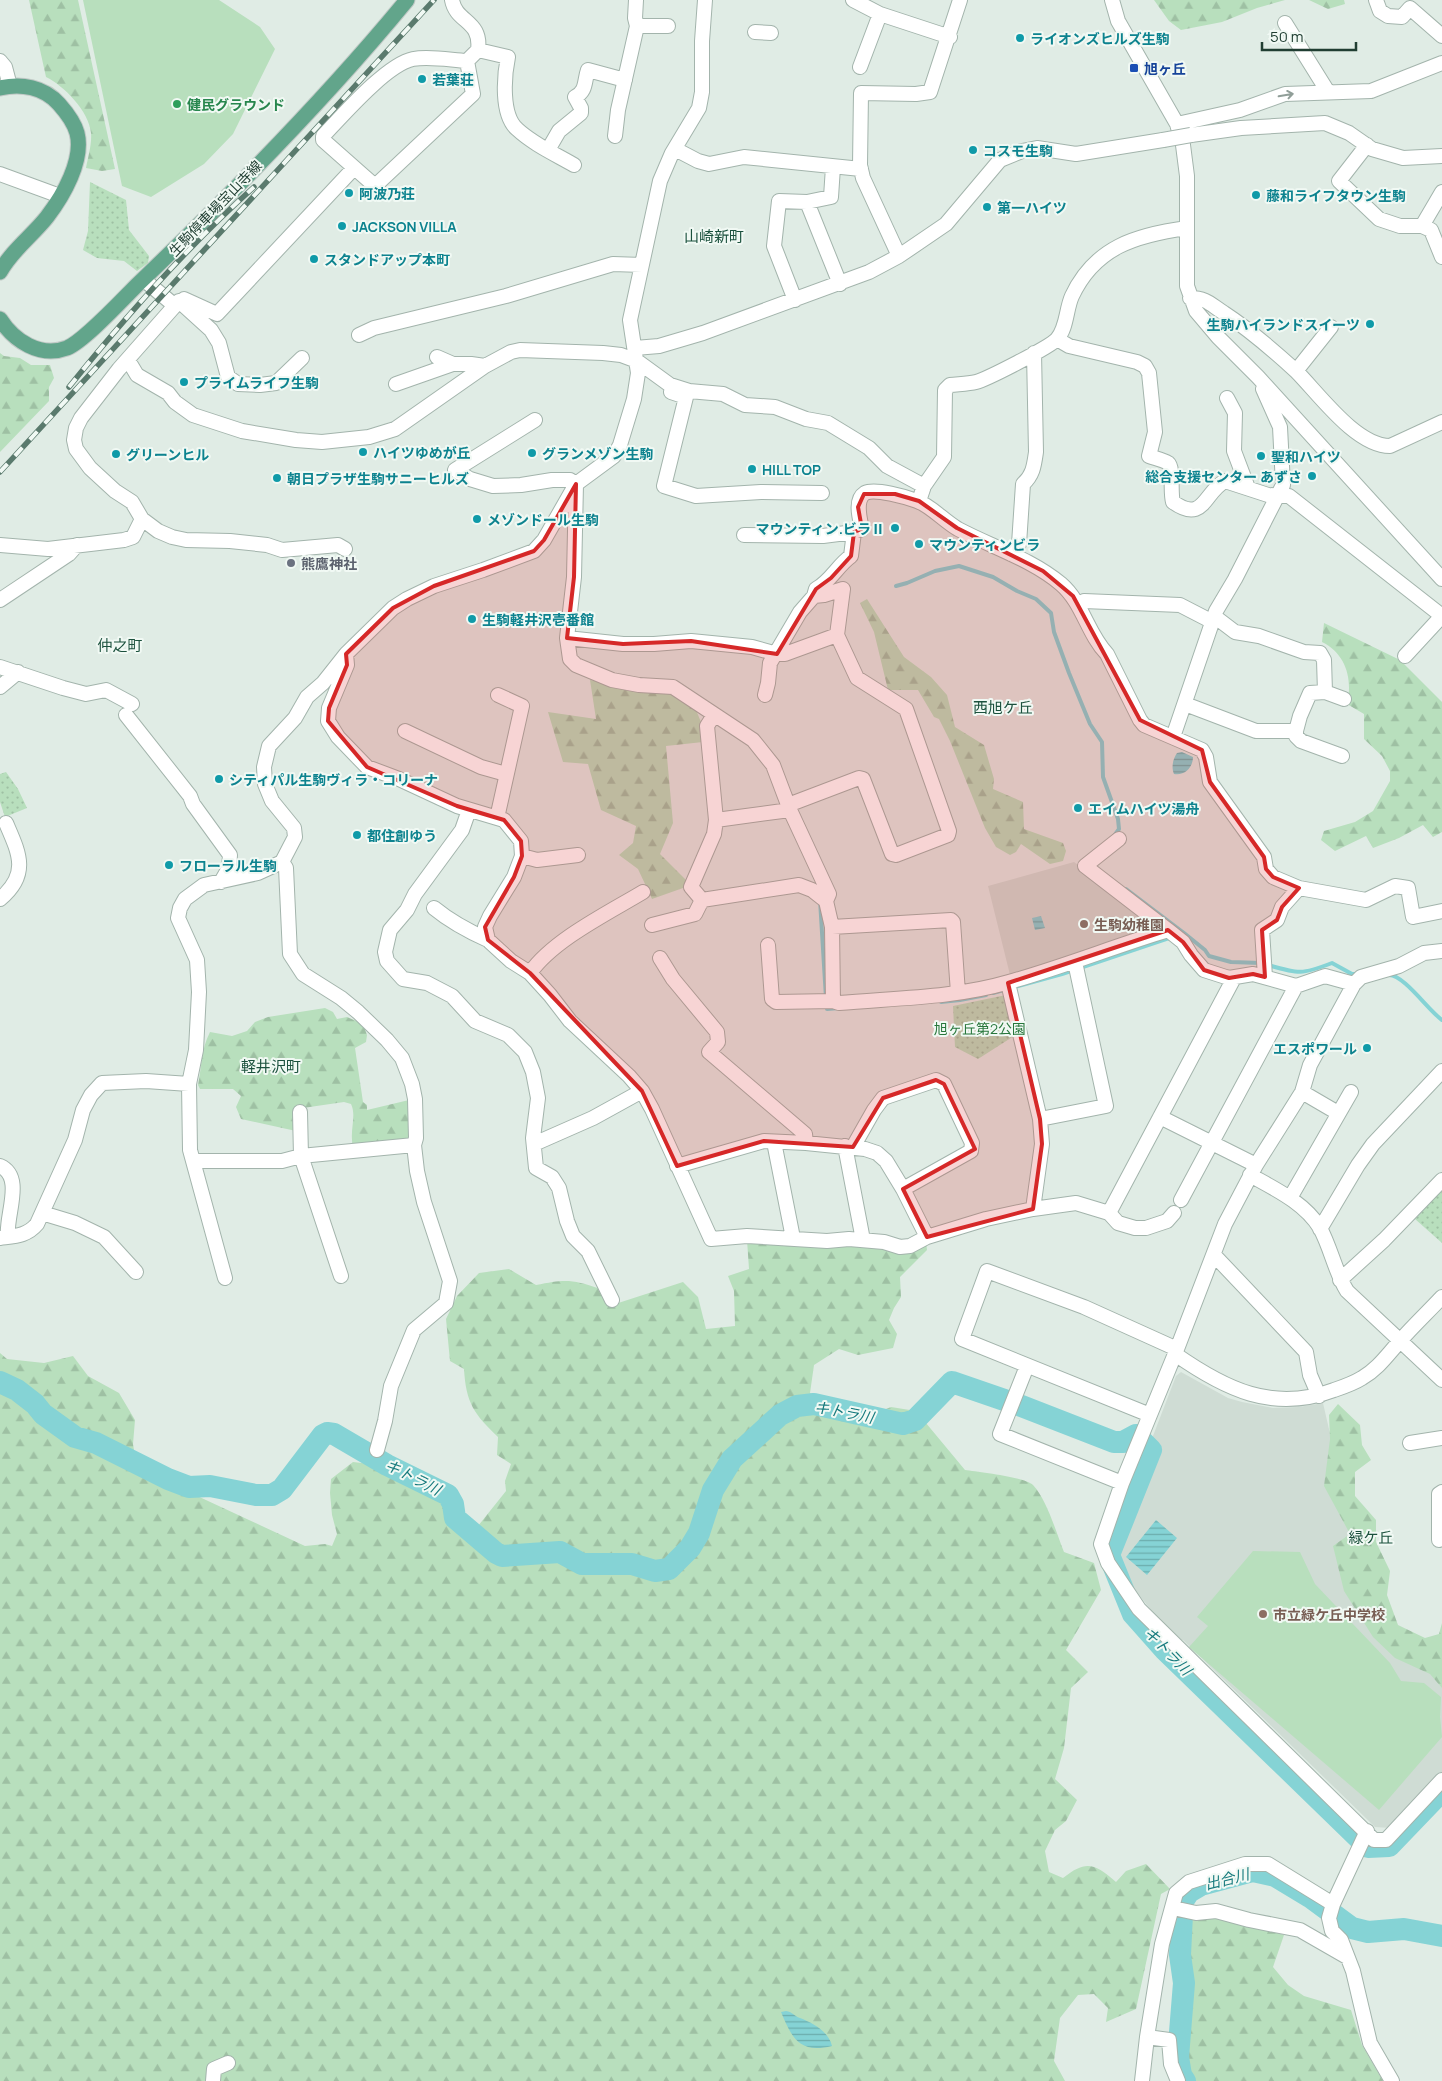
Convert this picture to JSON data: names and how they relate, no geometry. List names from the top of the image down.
{
  "streets": {
    "main road": ["生駒停車場宝山寺線"]
  },
  "districts": [
    "山崎新町",
    "仲之町",
    "西旭ケ丘",
    "軽井沢町",
    "緑ケ丘"
  ],
  "water": ["キトラ川", "出合川"],
  "parks": ["旭ヶ丘第2公園"],
  "places": {
    "other": [
      "ライオンズヒルズ生駒",
      "若葉荘",
      "健民グラウンド",
      "コスモ生駒",
      "阿波乃荘",
      "藤和ライフタウン生駒",
      "第一ハイツ",
      "JACKSON VILLA",
      "スタンドアップ本町",
      "生駒ハイランドスイーツ",
      "プライムライフ生駒",
      "ハイツゆめが丘",
      "グランメゾン生駒",
      "グリーンヒル",
      "聖和ハイツ",
      "HILL TOP",
      "総合支援センター あずさ",
      "朝日プラザ生駒サニーヒルズ",
      "メゾンドール生駒",
      "マウンティン.ビラⅡ",
      "マウンティンビラ",
      "熊鷹神社",
      "生駒軽井沢壱番館",
      "シティパル生駒ヴィラ・コリーナ",
      "エイムハイツ湯舟",
      "都住創ゆう",
      "フローラル生駒",
      "生駒幼稚園",
      "エスポワール",
      "市立緑ケ丘中学校"
    ],
    "transit": ["旭ヶ丘"]
  },
  "scale_bar": "50 m"
}
